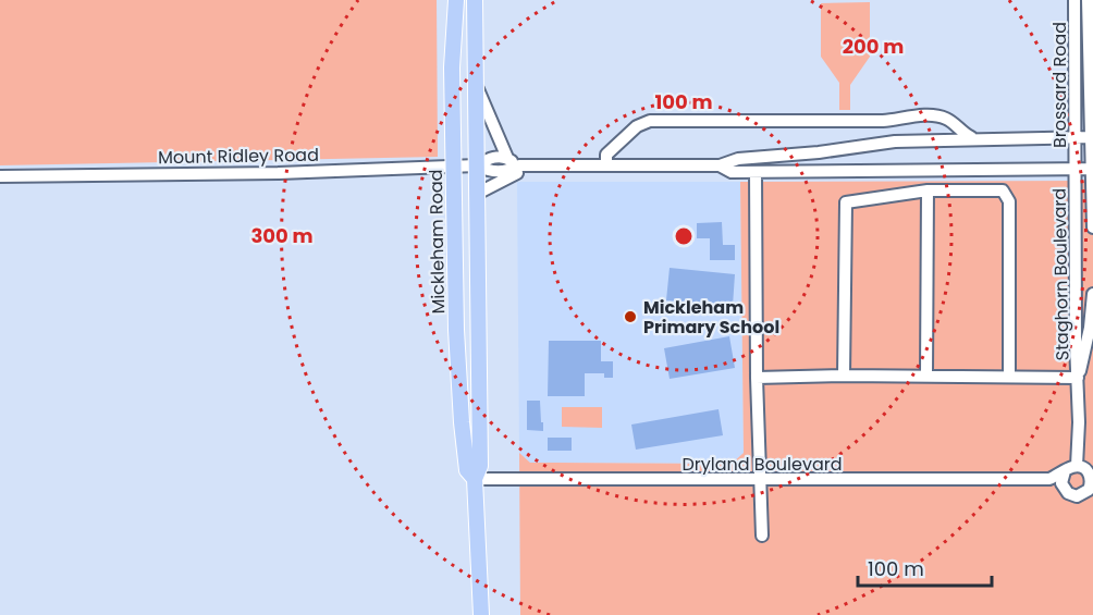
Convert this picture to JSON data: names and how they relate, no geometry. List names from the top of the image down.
{
  "streets": {
    "main road": ["Mickleham Road"],
    "street": [
      "Brossard Road",
      "Mount Ridley Road",
      "Staghorn Boulevard",
      "Dryland Boulevard"
    ]
  },
  "crossings": [
    ["Brossard Road", "Mount Ridley Road"],
    ["Brossard Road", "Staghorn Boulevard"],
    ["Mount Ridley Road", "Mickleham Road"],
    ["Mount Ridley Road", "Staghorn Boulevard"],
    ["Mickleham Road", "Dryland Boulevard"],
    ["Staghorn Boulevard", "Dryland Boulevard"]
  ],
  "places": ["Mickleham Primary School"],
  "scale_bar": "100 m",
  "rings": ["200 m", "100 m", "300 m"]
}
